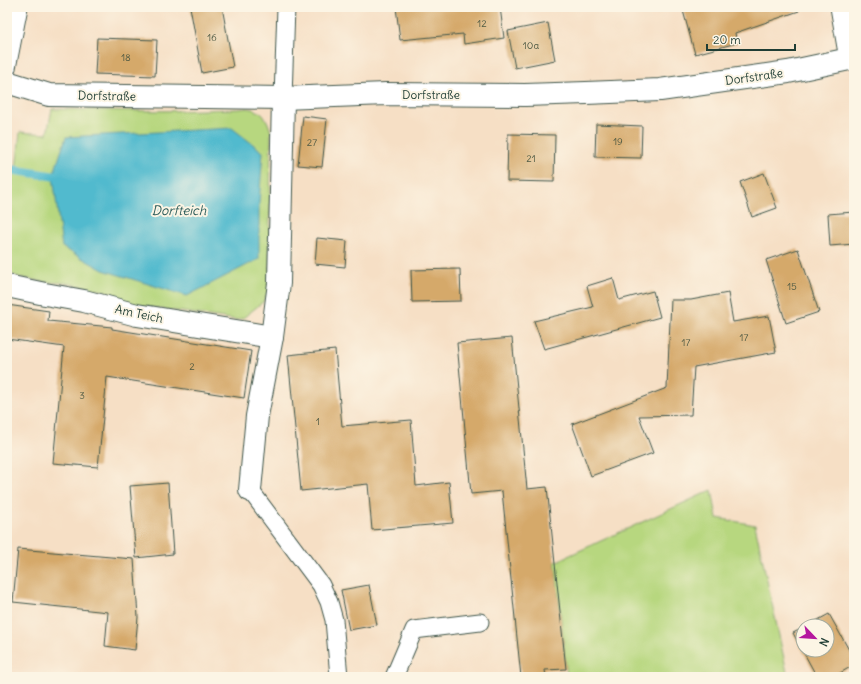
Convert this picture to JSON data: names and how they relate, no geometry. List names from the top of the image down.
{
  "streets": {
    "street": ["Dorfstraße", "Am Teich"]
  },
  "water": ["Dorfteich"],
  "house_numbers": [
    "12",
    "16",
    "10a",
    "18",
    "19",
    "27",
    "21",
    "15",
    "17",
    "17",
    "2",
    "3",
    "1"
  ],
  "scale_bar": "20 m",
  "north": "bottom right"
}
